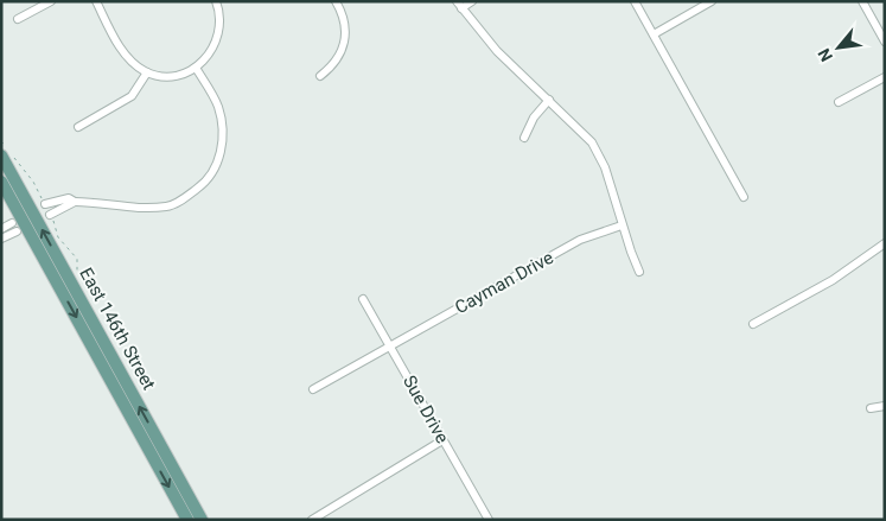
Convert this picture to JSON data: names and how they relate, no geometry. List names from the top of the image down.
{
  "streets": {
    "main road": ["East 146th Street"],
    "street": ["Cayman Drive", "Sue Drive"]
  },
  "crossings": [
    ["Cayman Drive", "Sue Drive"]
  ],
  "north": "bottom left"
}
